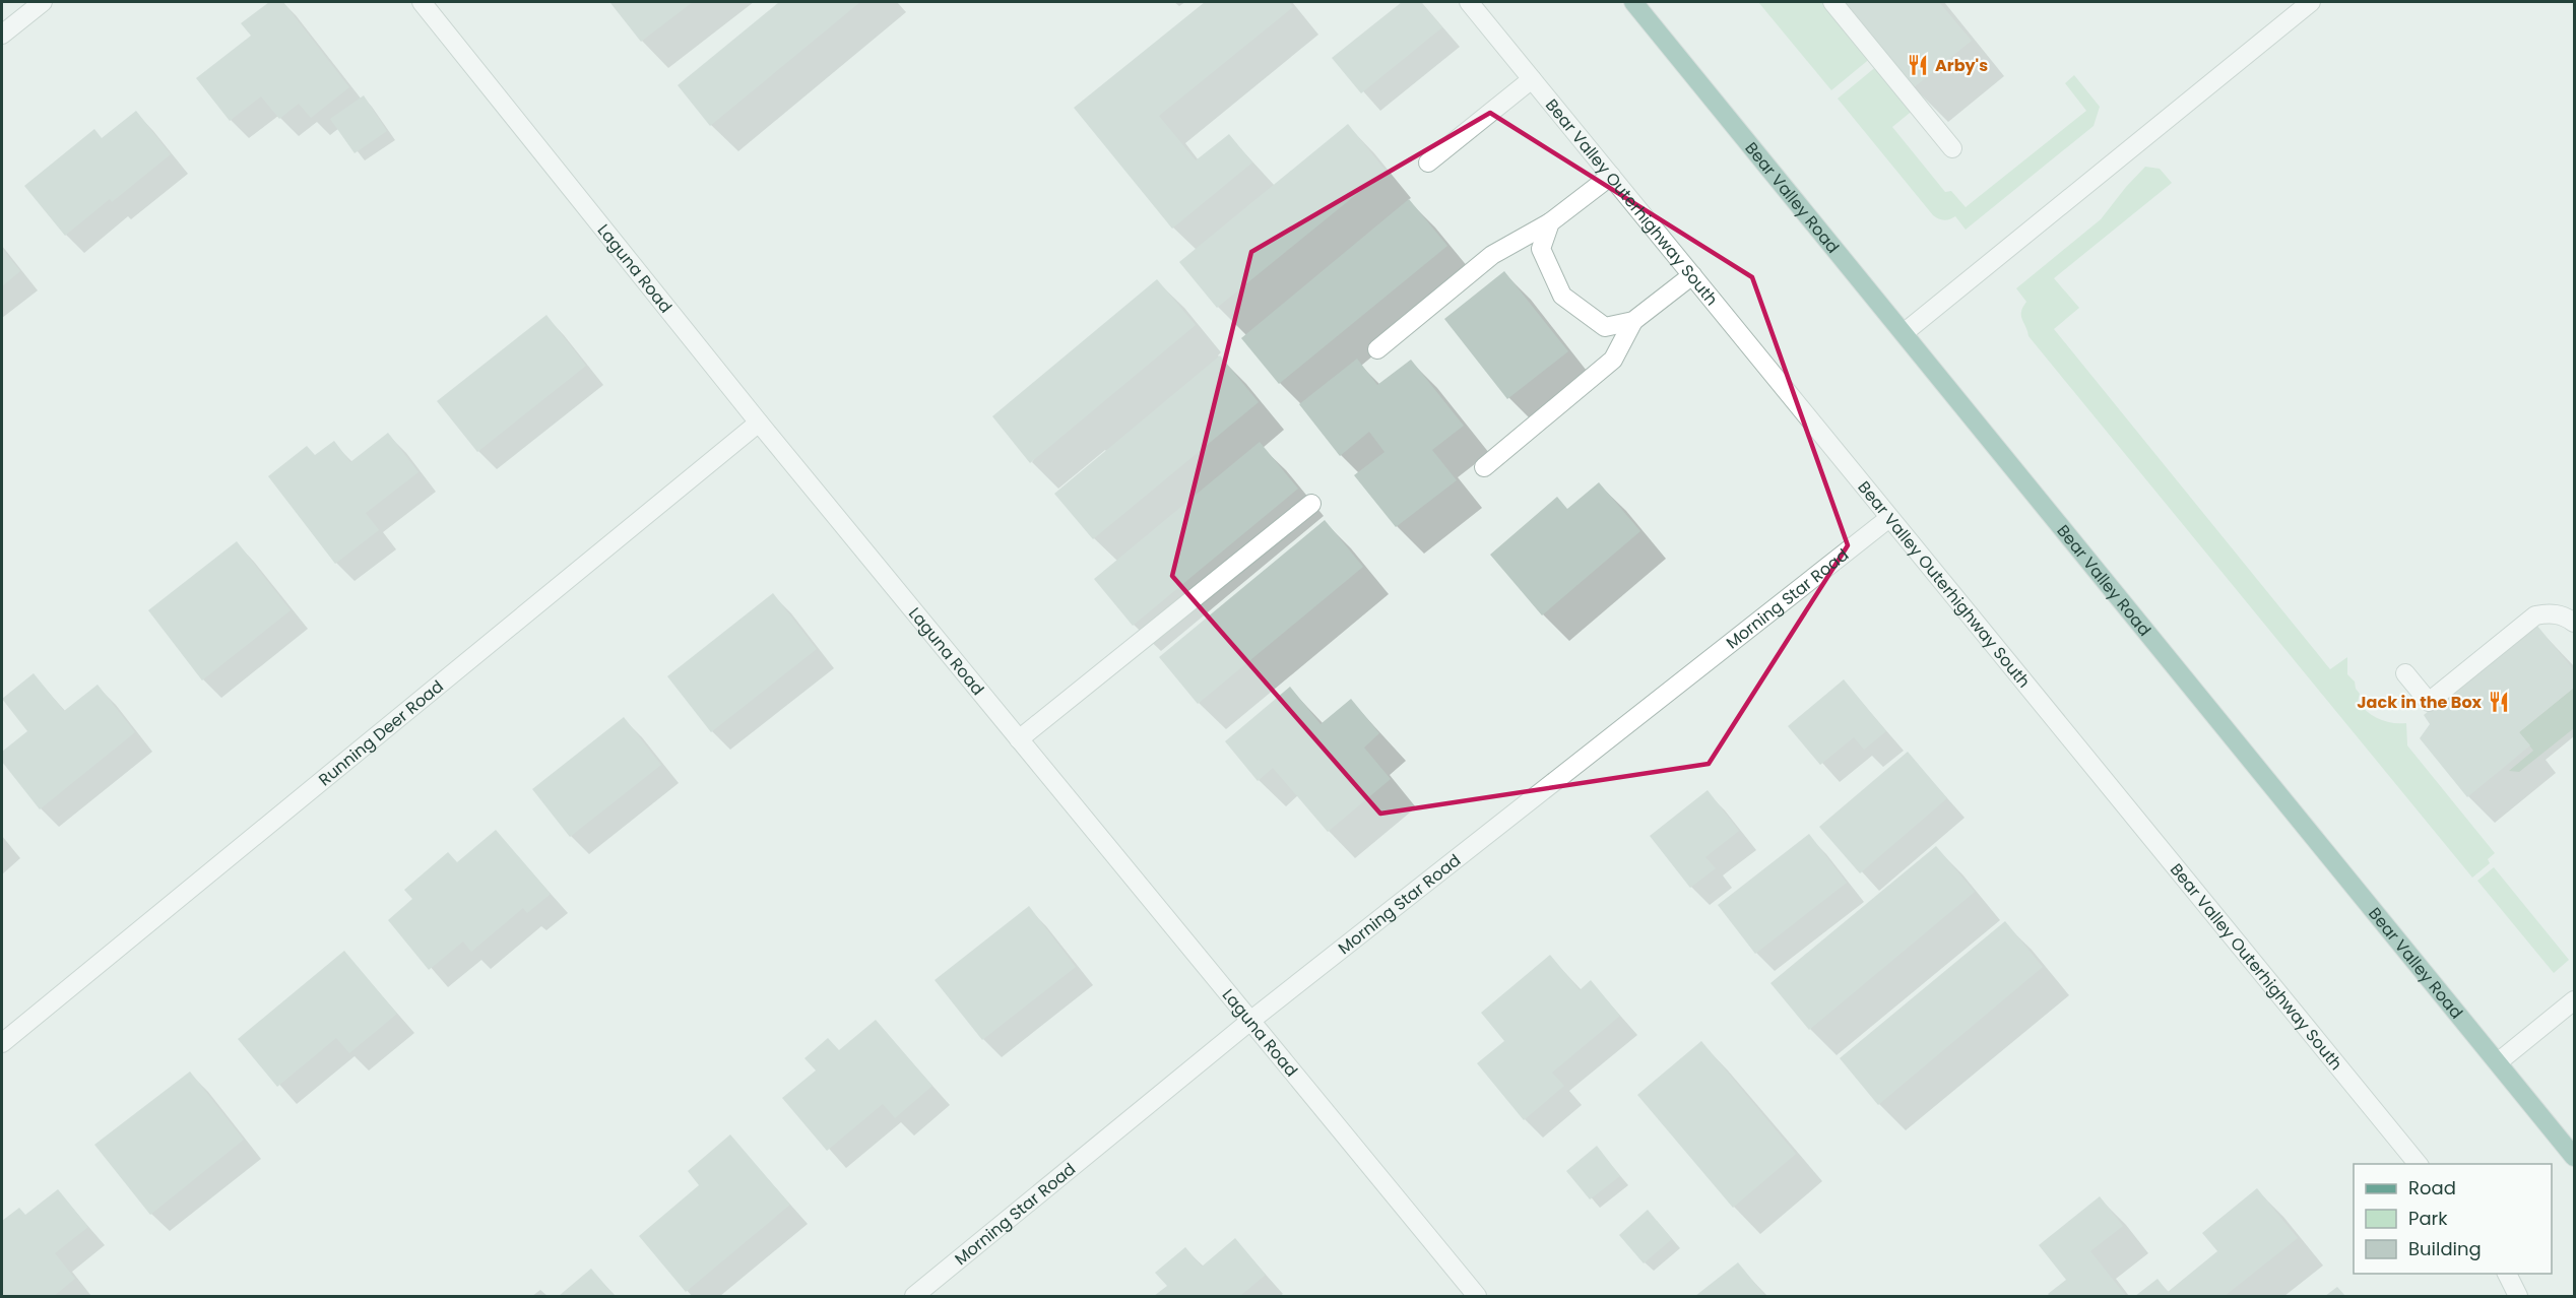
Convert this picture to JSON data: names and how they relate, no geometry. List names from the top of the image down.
{
  "streets": {
    "main road": ["Bear Valley Road"],
    "street": [
      "Bear Valley Outerhighway South",
      "Laguna Road",
      "Morning Star Road",
      "Running Deer Road"
    ]
  },
  "crossings": [
    ["Bear Valley Outerhighway South", "Morning Star Road"],
    ["Laguna Road", "Morning Star Road"],
    ["Laguna Road", "Running Deer Road"]
  ],
  "places": {
    "restaurant": ["Arby's", "Jack in the Box"]
  },
  "legend": ["Road", "Park", "Building"]
}
